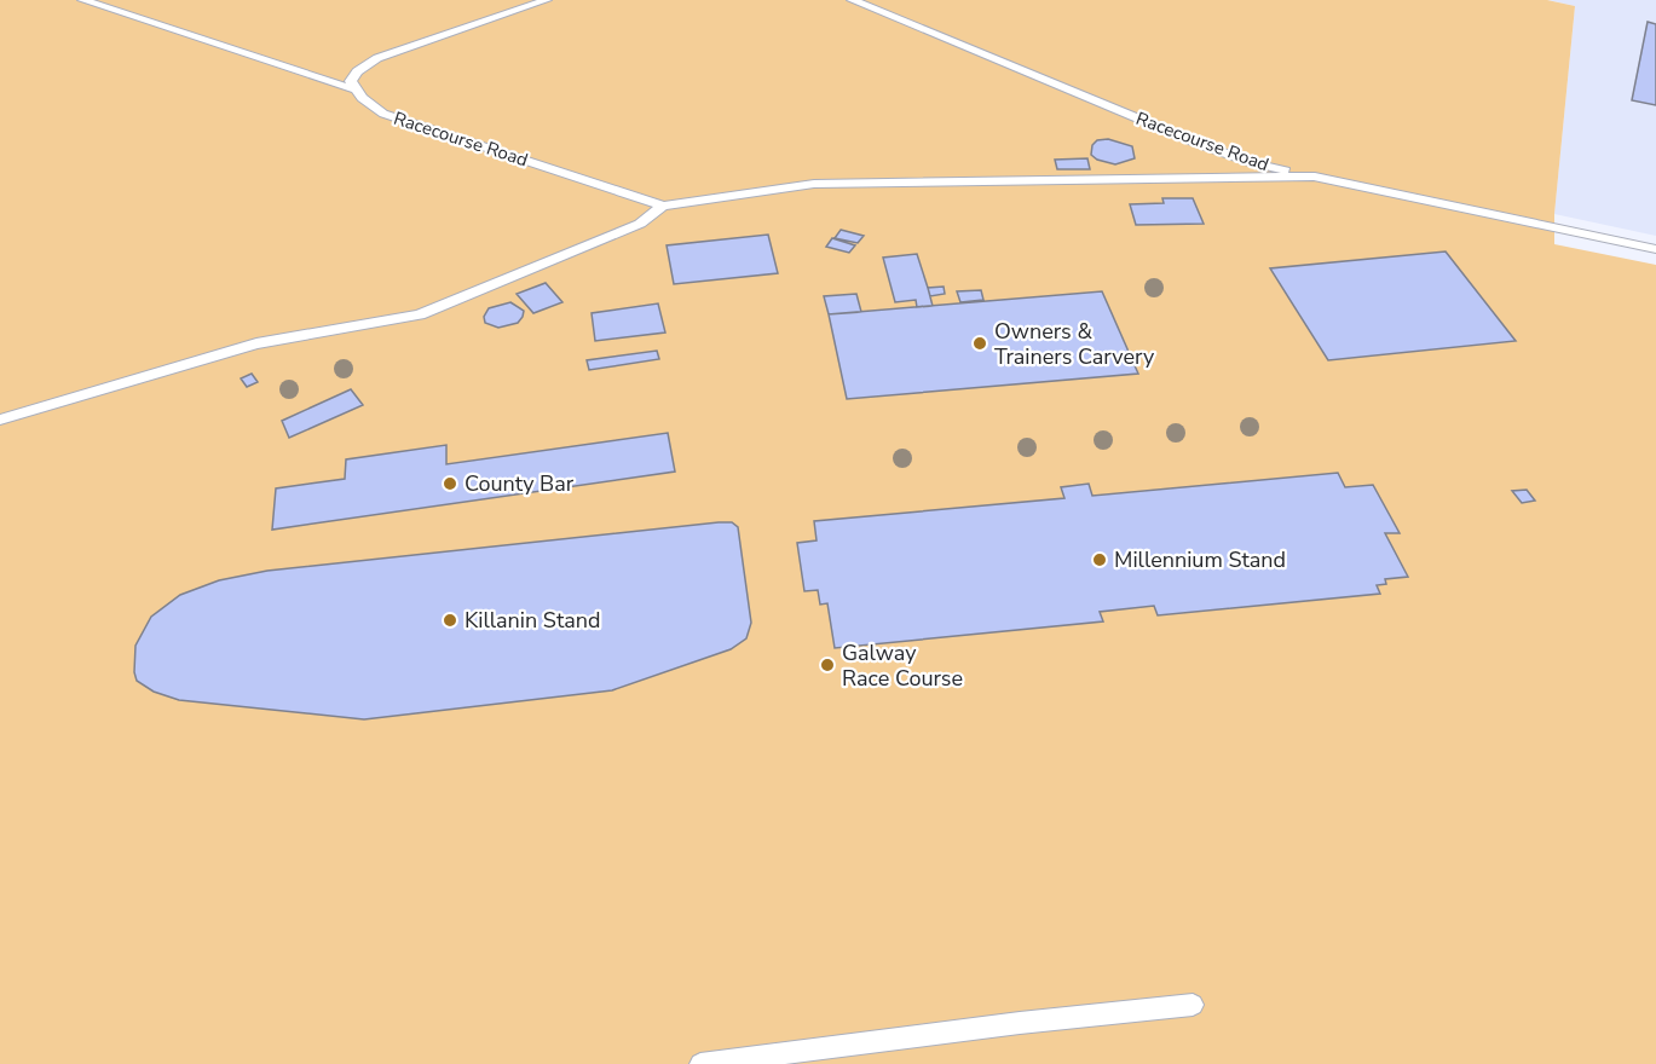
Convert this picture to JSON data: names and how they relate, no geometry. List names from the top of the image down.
{
  "streets": {
    "lane": ["Racecourse Road"]
  },
  "places": [
    "Owners & Trainers Carvery",
    "County Bar",
    "Millennium Stand",
    "Killanin Stand",
    "Galway Race Course"
  ]
}
